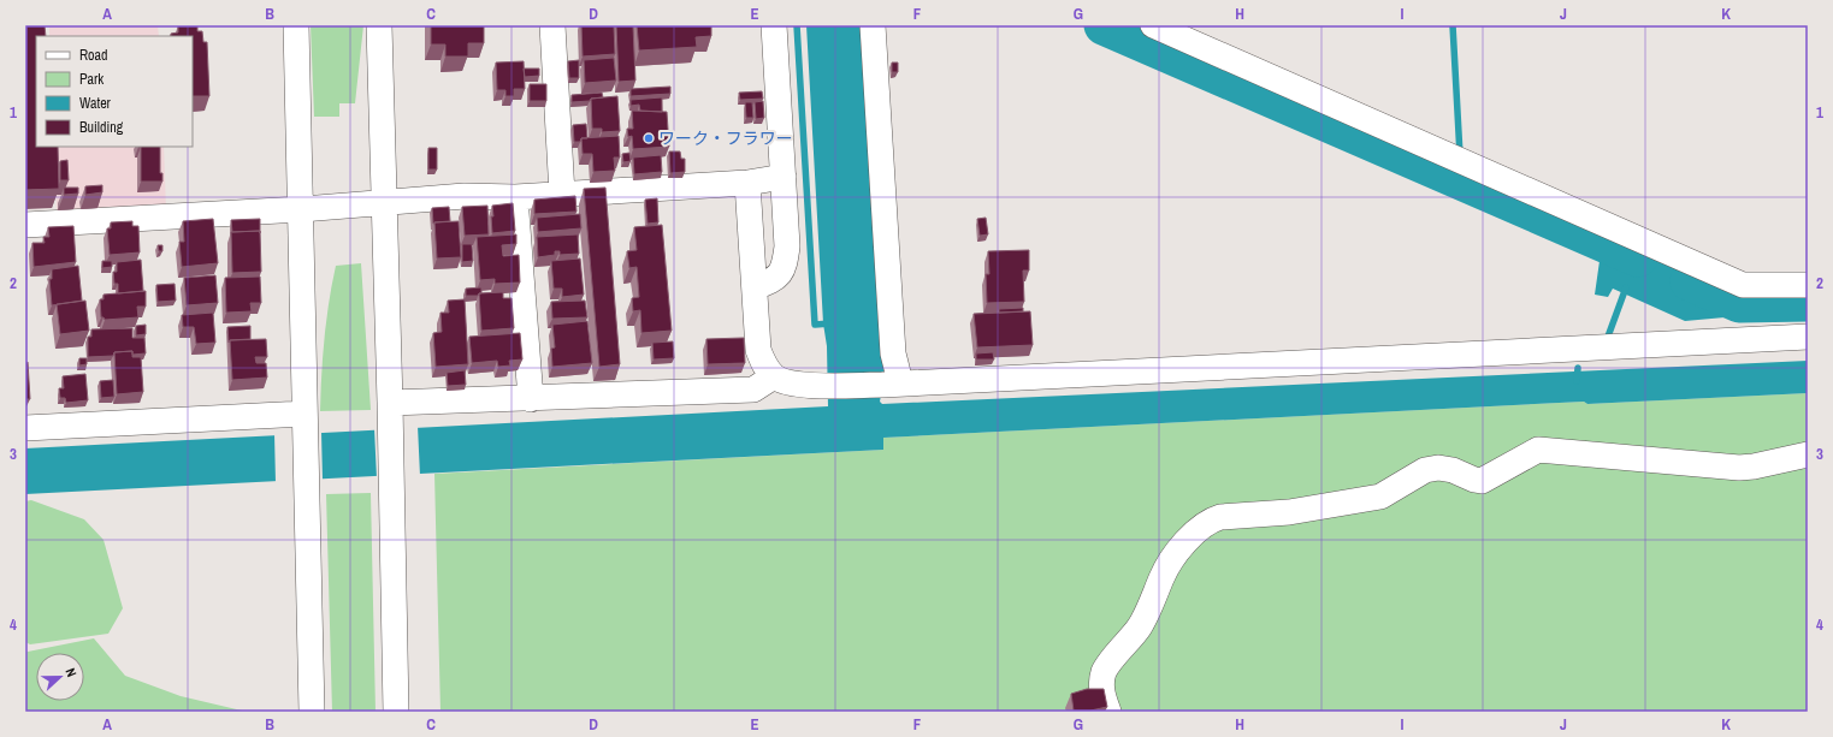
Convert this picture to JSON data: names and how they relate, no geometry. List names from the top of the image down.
{
  "places": ["ワーク・フラワー"],
  "legend": [
    "Road",
    "Park",
    "Water",
    "Building"
  ],
  "north": "right",
  "grid": {
    "columns": [
      "A",
      "B",
      "C",
      "D",
      "E",
      "F",
      "G",
      "H",
      "I",
      "J",
      "K"
    ],
    "rows": [
      "1",
      "2",
      "3",
      "4"
    ]
  }
}
